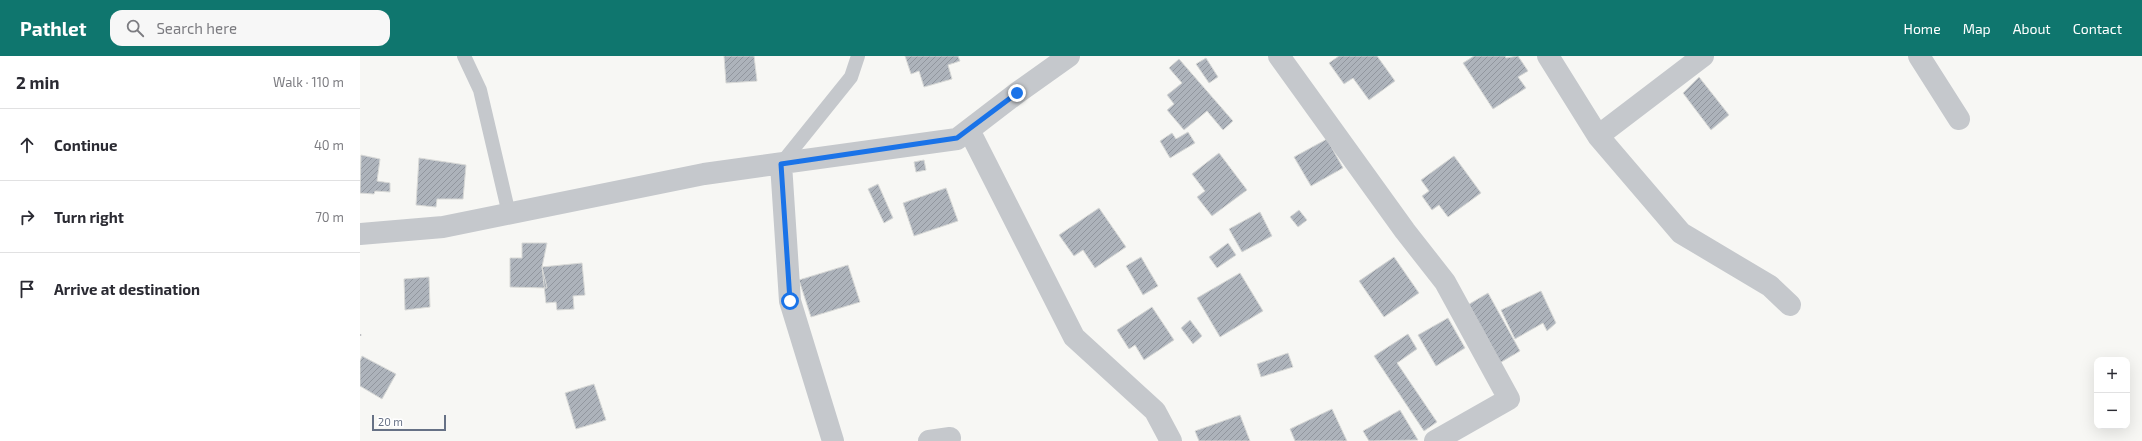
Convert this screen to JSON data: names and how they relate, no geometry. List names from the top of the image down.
{
  "scale_bar": "20 m",
  "page": {
    "header": "Pathlet",
    "search": "Search here",
    "nav": [
      "Home",
      "Map",
      "About",
      "Contact"
    ],
    "heading": ["2 min", "Walk · 110 m"],
    "list": [
      ["Continue", "40 m"],
      ["Turn right", "70 m"],
      "Arrive at destination"
    ],
    "map_buttons": ["+", "−"],
    "scale": "20 m"
  }
}
